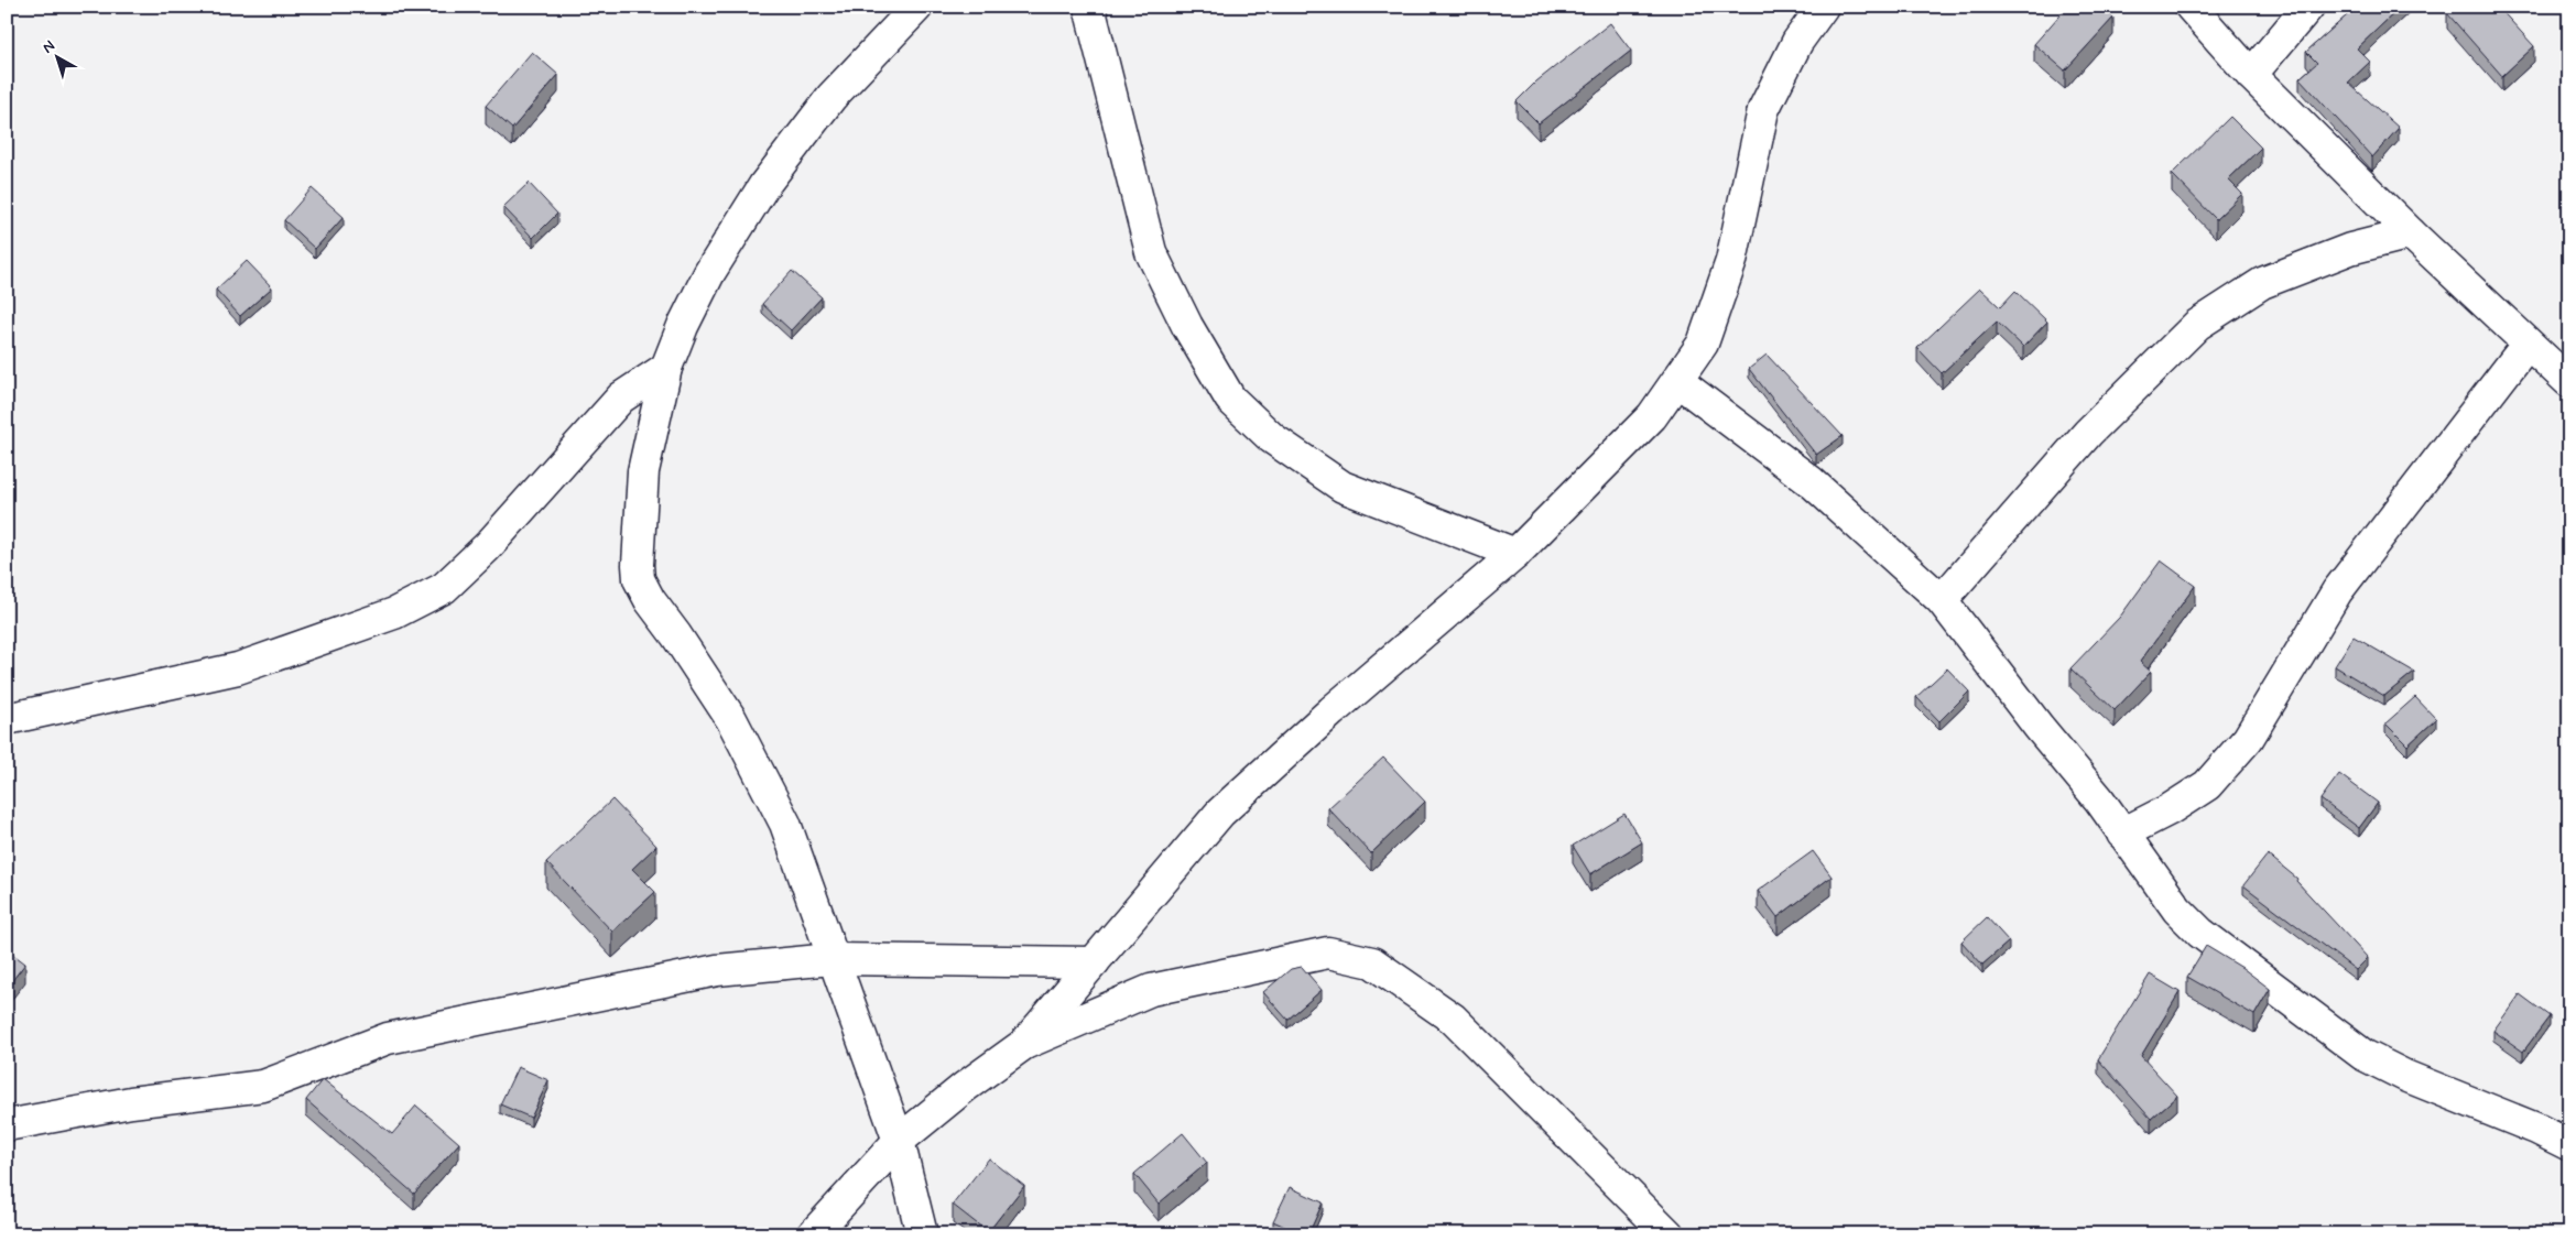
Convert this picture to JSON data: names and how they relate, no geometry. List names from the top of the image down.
{
  "north": "top left"
}
